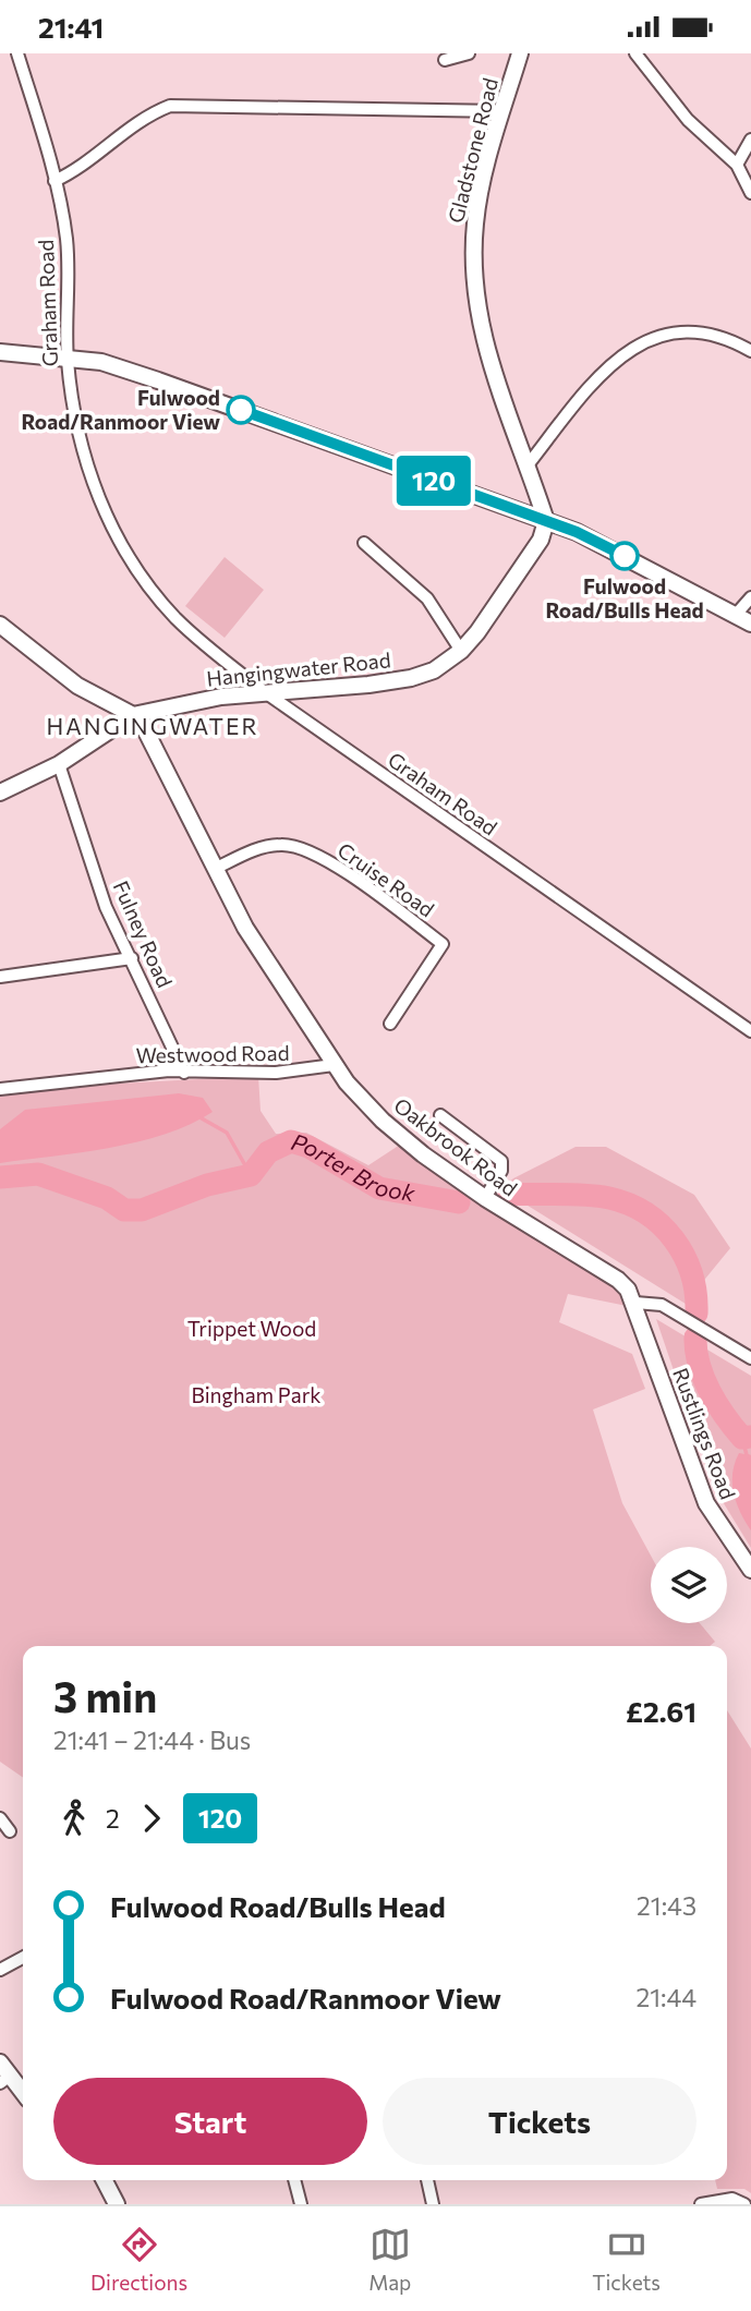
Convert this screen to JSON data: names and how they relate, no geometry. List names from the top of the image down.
{
  "streets": {
    "street": [
      "Gladstone Road",
      "Graham Road",
      "Hangingwater Road",
      "Cruise Road",
      "Fulney Road",
      "Westwood Road",
      "Oakbrook Road",
      "Rustlings Road"
    ]
  },
  "crossings": [
    ["Gladstone Road", "Hangingwater Road"],
    ["Graham Road", "Hangingwater Road"],
    ["Hangingwater Road", "Fulney Road"],
    ["Hangingwater Road", "Oakbrook Road"],
    ["Cruise Road", "Oakbrook Road"],
    ["Fulney Road", "Westwood Road"],
    ["Westwood Road", "Oakbrook Road"],
    ["Oakbrook Road", "Rustlings Road"]
  ],
  "districts": ["HANGINGWATER"],
  "water": ["Porter Brook"],
  "parks": ["Trippet Wood", "Bingham Park"],
  "places": ["Fulwood Road/Ranmoor View", "Fulwood Road/Bulls Head"],
  "lines": ["bus line 120"],
  "page": {
    "status": "21:41",
    "on_map": "120",
    "heading": ["3 min", "21:41 – 21:44 · Bus", "£2.61"],
    "legs": ["2", "120"],
    "list": [
      {
        "name": "Fulwood Road/Bulls Head",
        "value": "21:43"
      },
      {
        "name": "Fulwood Road/Ranmoor View",
        "value": "21:44"
      }
    ],
    "buttons": ["Start", "Tickets"],
    "tabs": ["Directions", "Map", "Tickets"]
  }
}
